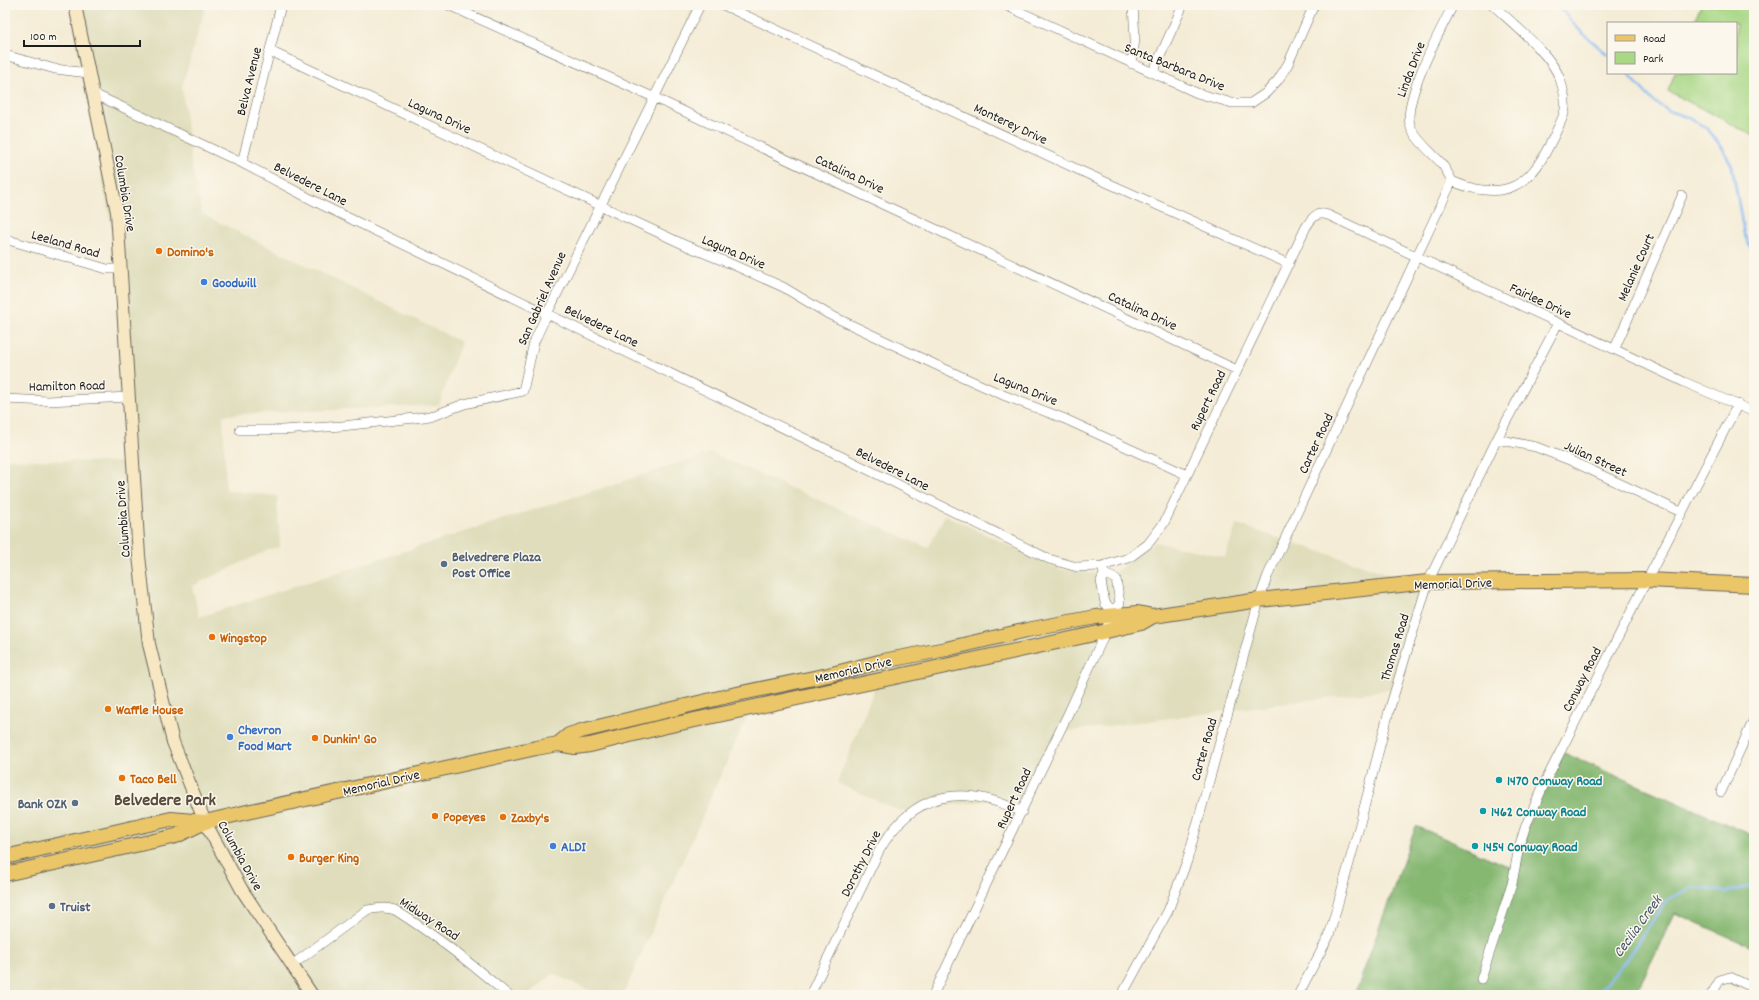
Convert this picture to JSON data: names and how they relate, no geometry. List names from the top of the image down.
{
  "streets": {
    "main road": ["Columbia Drive", "Memorial Drive"],
    "street": [
      "Santa Barbara Drive",
      "Linda Drive",
      "Belva Avenue",
      "Laguna Drive",
      "Monterey Drive",
      "Catalina Drive",
      "Belvedere Lane",
      "Leeland Road",
      "Melanie Court",
      "San Gabriel Avenue",
      "Fairlee Drive",
      "Hamilton Road",
      "Rupert Road",
      "Carter Road",
      "Julian Street",
      "Thomas Road",
      "Conway Road",
      "Dorothy Drive",
      "Midway Road"
    ]
  },
  "crossings": [
    ["Linda Drive", "Carter Road"],
    ["Belva Avenue", "Laguna Drive"],
    ["Belva Avenue", "Belvedere Lane"],
    ["Laguna Drive", "San Gabriel Avenue"],
    ["Laguna Drive", "Rupert Road"],
    ["Monterey Drive", "Rupert Road"],
    ["Catalina Drive", "San Gabriel Avenue"],
    ["Catalina Drive", "Rupert Road"],
    ["Belvedere Lane", "Columbia Drive"],
    ["Belvedere Lane", "San Gabriel Avenue"],
    ["Belvedere Lane", "Rupert Road"],
    ["Columbia Drive", "Leeland Road"],
    ["Columbia Drive", "Hamilton Road"],
    ["Columbia Drive", "Memorial Drive"],
    ["Columbia Drive", "Midway Road"],
    ["Melanie Court", "Fairlee Drive"],
    ["Fairlee Drive", "Rupert Road"],
    ["Fairlee Drive", "Carter Road"],
    ["Fairlee Drive", "Thomas Road"],
    ["Fairlee Drive", "Conway Road"],
    ["Rupert Road", "Memorial Drive"],
    ["Rupert Road", "Dorothy Drive"],
    ["Carter Road", "Memorial Drive"],
    ["Julian Street", "Thomas Road"],
    ["Julian Street", "Conway Road"],
    ["Memorial Drive", "Thomas Road"],
    ["Memorial Drive", "Conway Road"]
  ],
  "districts": ["Belvedere Park"],
  "water": ["Cecilia Creek"],
  "places": [
    "Domino's",
    "Goodwill",
    "Belvedrere Plaza Post Office",
    "Wingstop",
    "Waffle House",
    "Chevron Food Mart",
    "Dunkin' Go",
    "Taco Bell",
    "1470 Conway Road",
    "Bank OZK",
    "1462 Conway Road",
    "Popeyes",
    "Zaxby's",
    "ALDI",
    "1454 Conway Road",
    "Burger King",
    "Truist"
  ],
  "legend": ["Road", "Park"],
  "scale_bar": "100 m"
}
